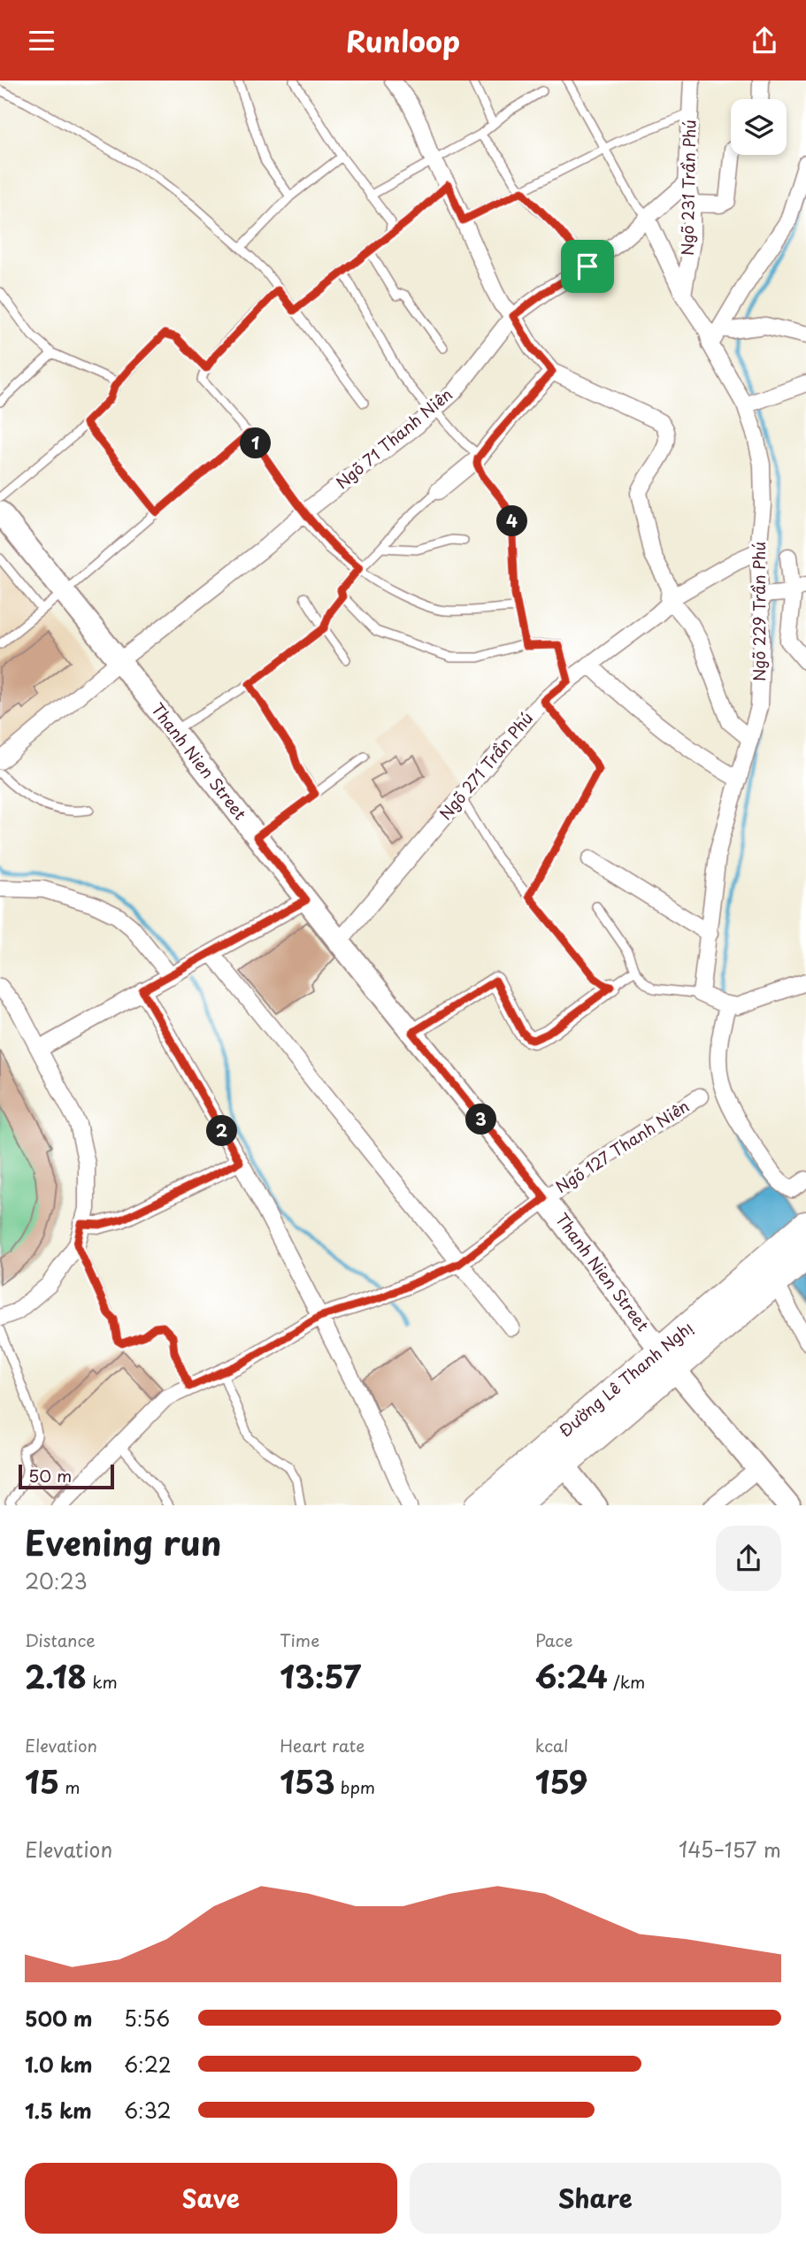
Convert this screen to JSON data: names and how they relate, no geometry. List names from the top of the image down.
{
  "streets": {
    "highway": ["Đường Lê Thanh Nghị"],
    "street": [
      "Ngõ 231 Trần Phú",
      "Ngõ 71 Thanh Niên",
      "Ngõ 229 Trần Phú",
      "Thanh Nien Street",
      "Ngõ 271 Trần Phú",
      "Ngõ 127 Thanh Niên"
    ]
  },
  "crossings": [
    ["Ngõ 231 Trần Phú", "Ngõ 71 Thanh Niên"],
    ["Ngõ 231 Trần Phú", "Ngõ 229 Trần Phú"],
    ["Ngõ 71 Thanh Niên", "Ngõ 229 Trần Phú"],
    ["Ngõ 71 Thanh Niên", "Thanh Nien Street"],
    ["Ngõ 229 Trần Phú", "Ngõ 271 Trần Phú"],
    ["Thanh Nien Street", "Ngõ 271 Trần Phú"],
    ["Thanh Nien Street", "Ngõ 127 Thanh Niên"],
    ["Thanh Nien Street", "Đường Lê Thanh Nghị"]
  ],
  "scale_bar": "50 m",
  "page": {
    "header": "Runloop",
    "pins": [
      "1",
      "4",
      "3",
      "2"
    ],
    "scale": "50 m",
    "heading": ["Evening run", "20:23"],
    "stats": [
      ["Distance", "2.18 km"],
      ["Time", "13:57"],
      ["Pace", "6:24 /km"],
      ["Elevation", "15 m"],
      ["Heart rate", "153 bpm"],
      ["kcal", "159"]
    ],
    "chart": ["Elevation", "145–157 m"],
    "list": [
      {
        "name": "500 m",
        "note": "5:56"
      },
      {
        "name": "1.0 km",
        "note": "6:22"
      },
      {
        "name": "1.5 km",
        "note": "6:32"
      }
    ],
    "buttons": ["Save", "Share"]
  }
}
